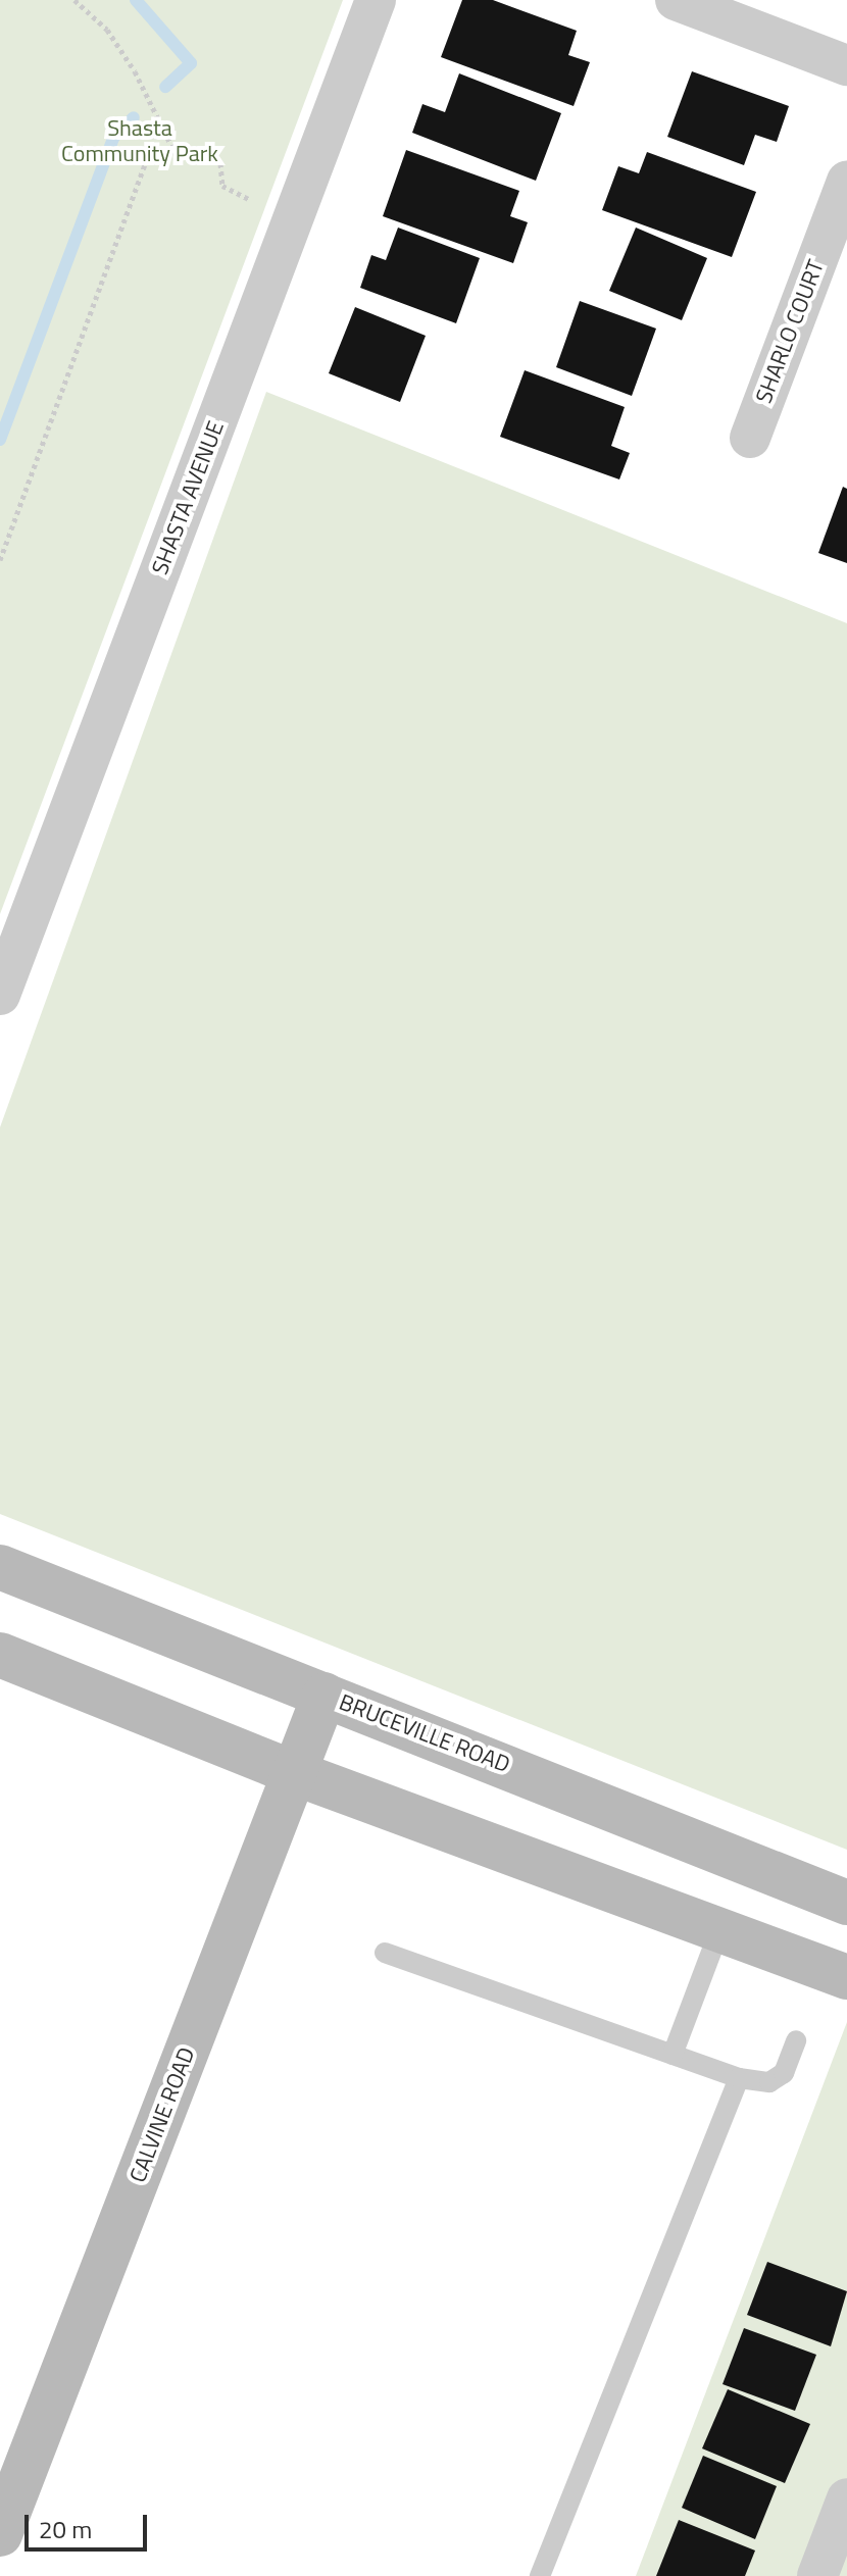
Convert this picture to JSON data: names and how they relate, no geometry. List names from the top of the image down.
{
  "streets": {
    "main road": ["BRUCEVILLE ROAD", "CALVINE ROAD"],
    "street": ["SHARLO COURT", "SHASTA AVENUE"]
  },
  "crossings": [
    ["BRUCEVILLE ROAD", "CALVINE ROAD"]
  ],
  "parks": ["Shasta Community Park"],
  "scale_bar": "20 m"
}
